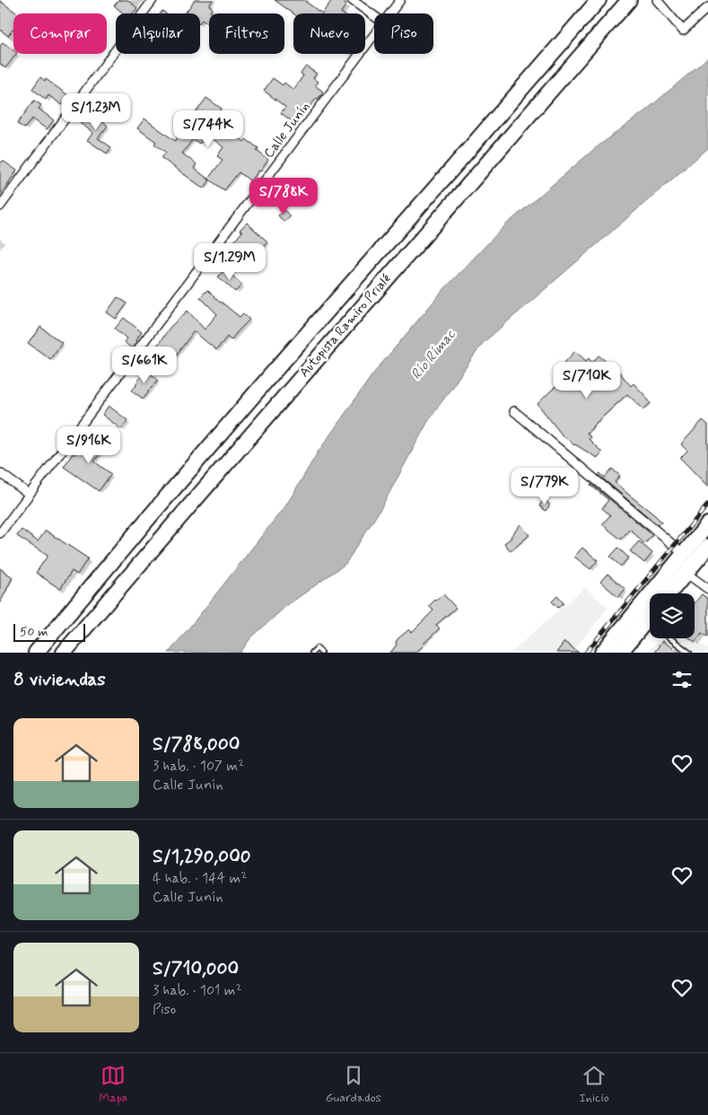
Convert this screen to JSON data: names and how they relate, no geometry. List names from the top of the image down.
{
  "streets": {
    "highway": ["Autopista Ramiro Prialé"],
    "street": ["Calle Junín"]
  },
  "water": ["Río Rímac"],
  "scale_bar": "50 m",
  "page": {
    "chip": [
      "Comprar",
      "Alquilar",
      "Filtros",
      "Nuevo",
      "Piso"
    ],
    "price": [
      "S/1.23M",
      "S/744K",
      "S/788K",
      "S/1.29M",
      "S/661K",
      "S/710K",
      "S/916K",
      "S/779K"
    ],
    "scale": "50 m",
    "heading": "8 viviendas",
    "list": [
      {
        "name": "S/788,000",
        "note": "3 hab. · 107 m² · Calle Junín"
      },
      {
        "name": "S/1,290,000",
        "note": "4 hab. · 144 m² · Calle Junín"
      },
      {
        "name": "S/710,000",
        "note": "3 hab. · 101 m² · Piso"
      }
    ],
    "tabs": ["Mapa", "Guardados", "Inicio"]
  }
}
